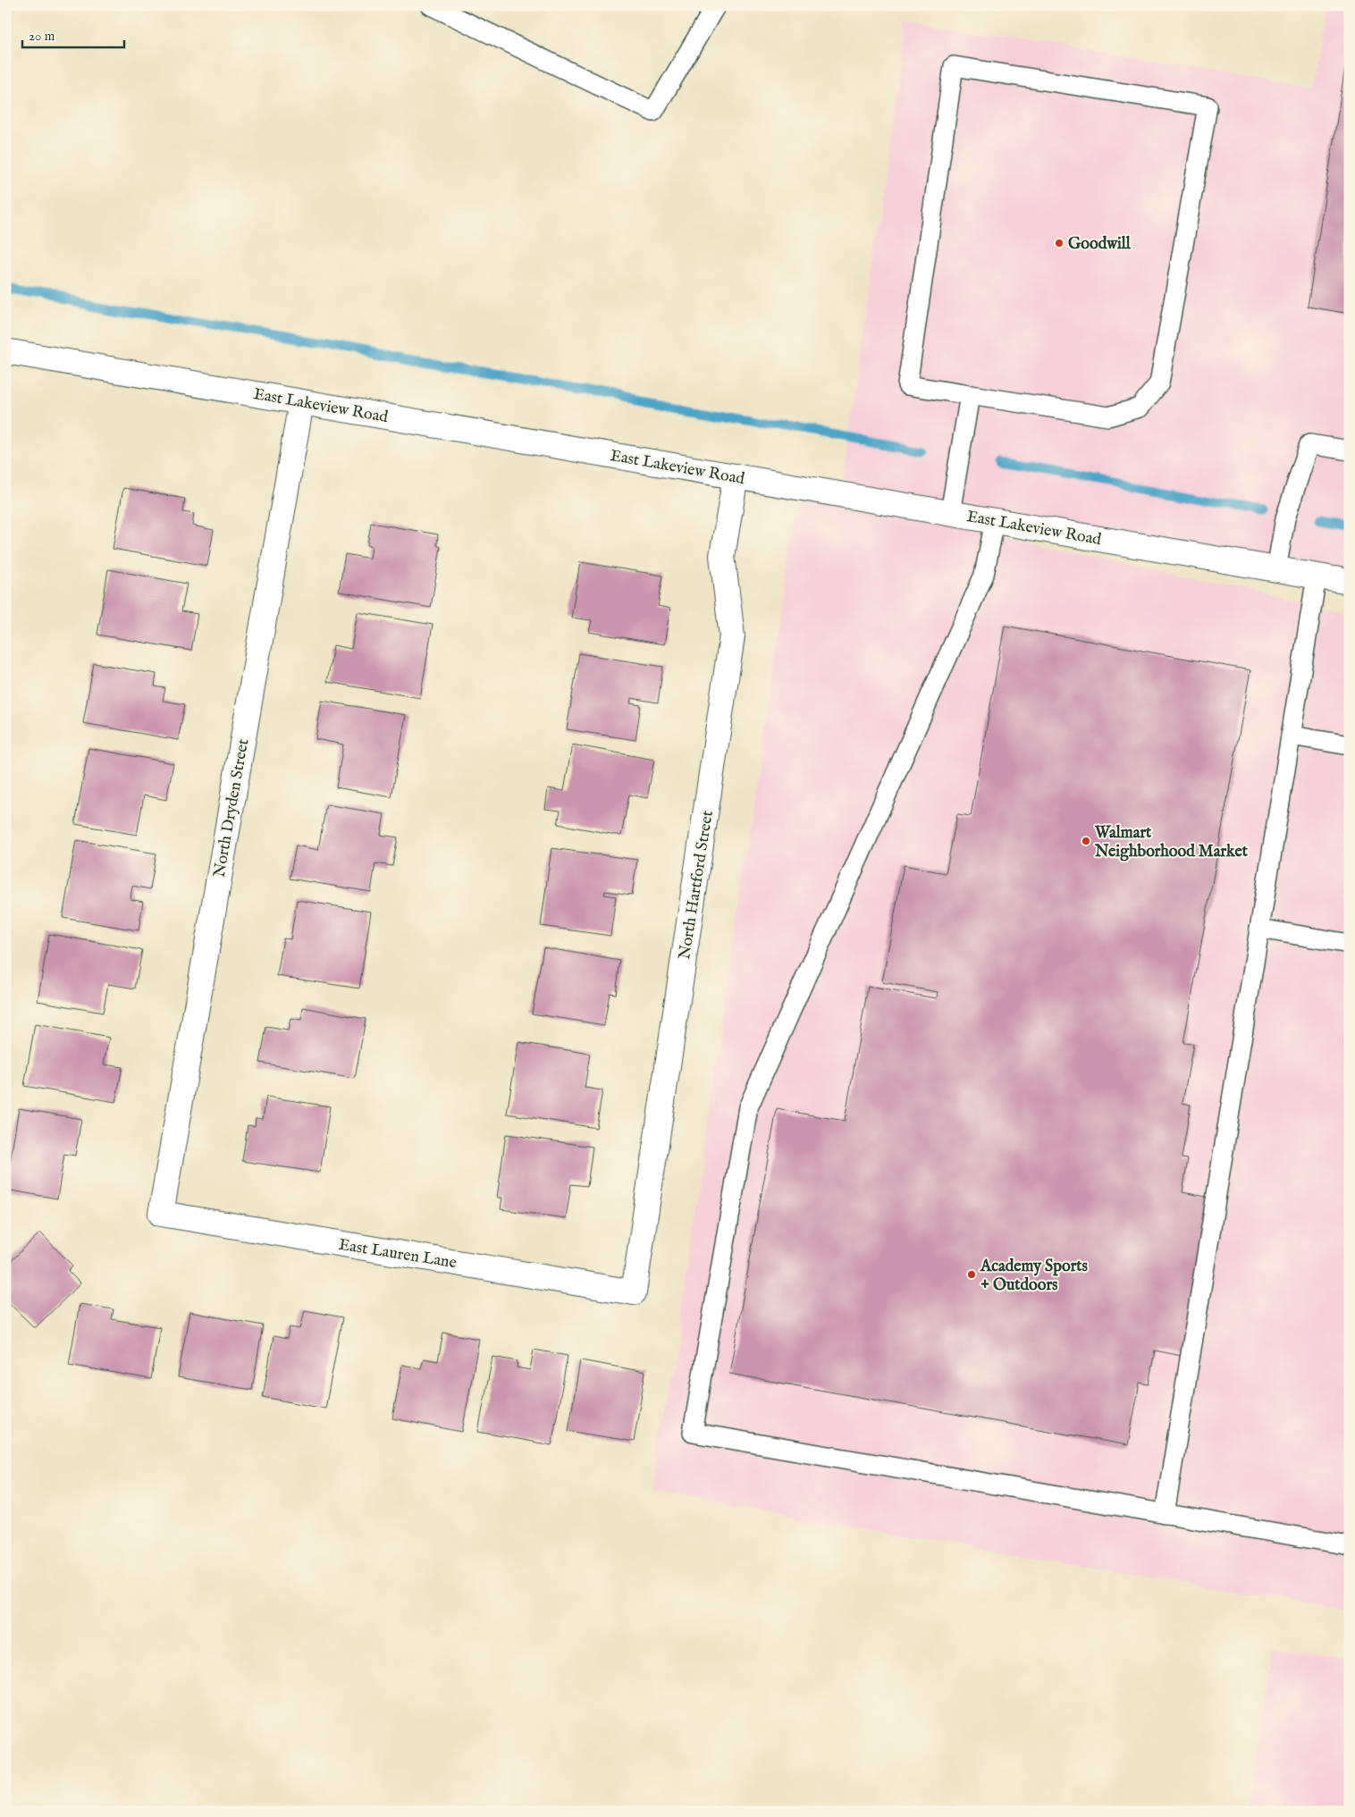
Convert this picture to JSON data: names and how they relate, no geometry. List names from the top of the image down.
{
  "streets": {
    "street": [
      "East Lakeview Road",
      "North Dryden Street",
      "North Hartford Street",
      "East Lauren Lane"
    ]
  },
  "crossings": [
    ["East Lakeview Road", "North Dryden Street"],
    ["East Lakeview Road", "North Hartford Street"],
    ["North Dryden Street", "East Lauren Lane"],
    ["North Hartford Street", "East Lauren Lane"]
  ],
  "places": ["Goodwill", "Walmart Neighborhood Market", "Academy Sports + Outdoors"],
  "scale_bar": "20 m"
}
